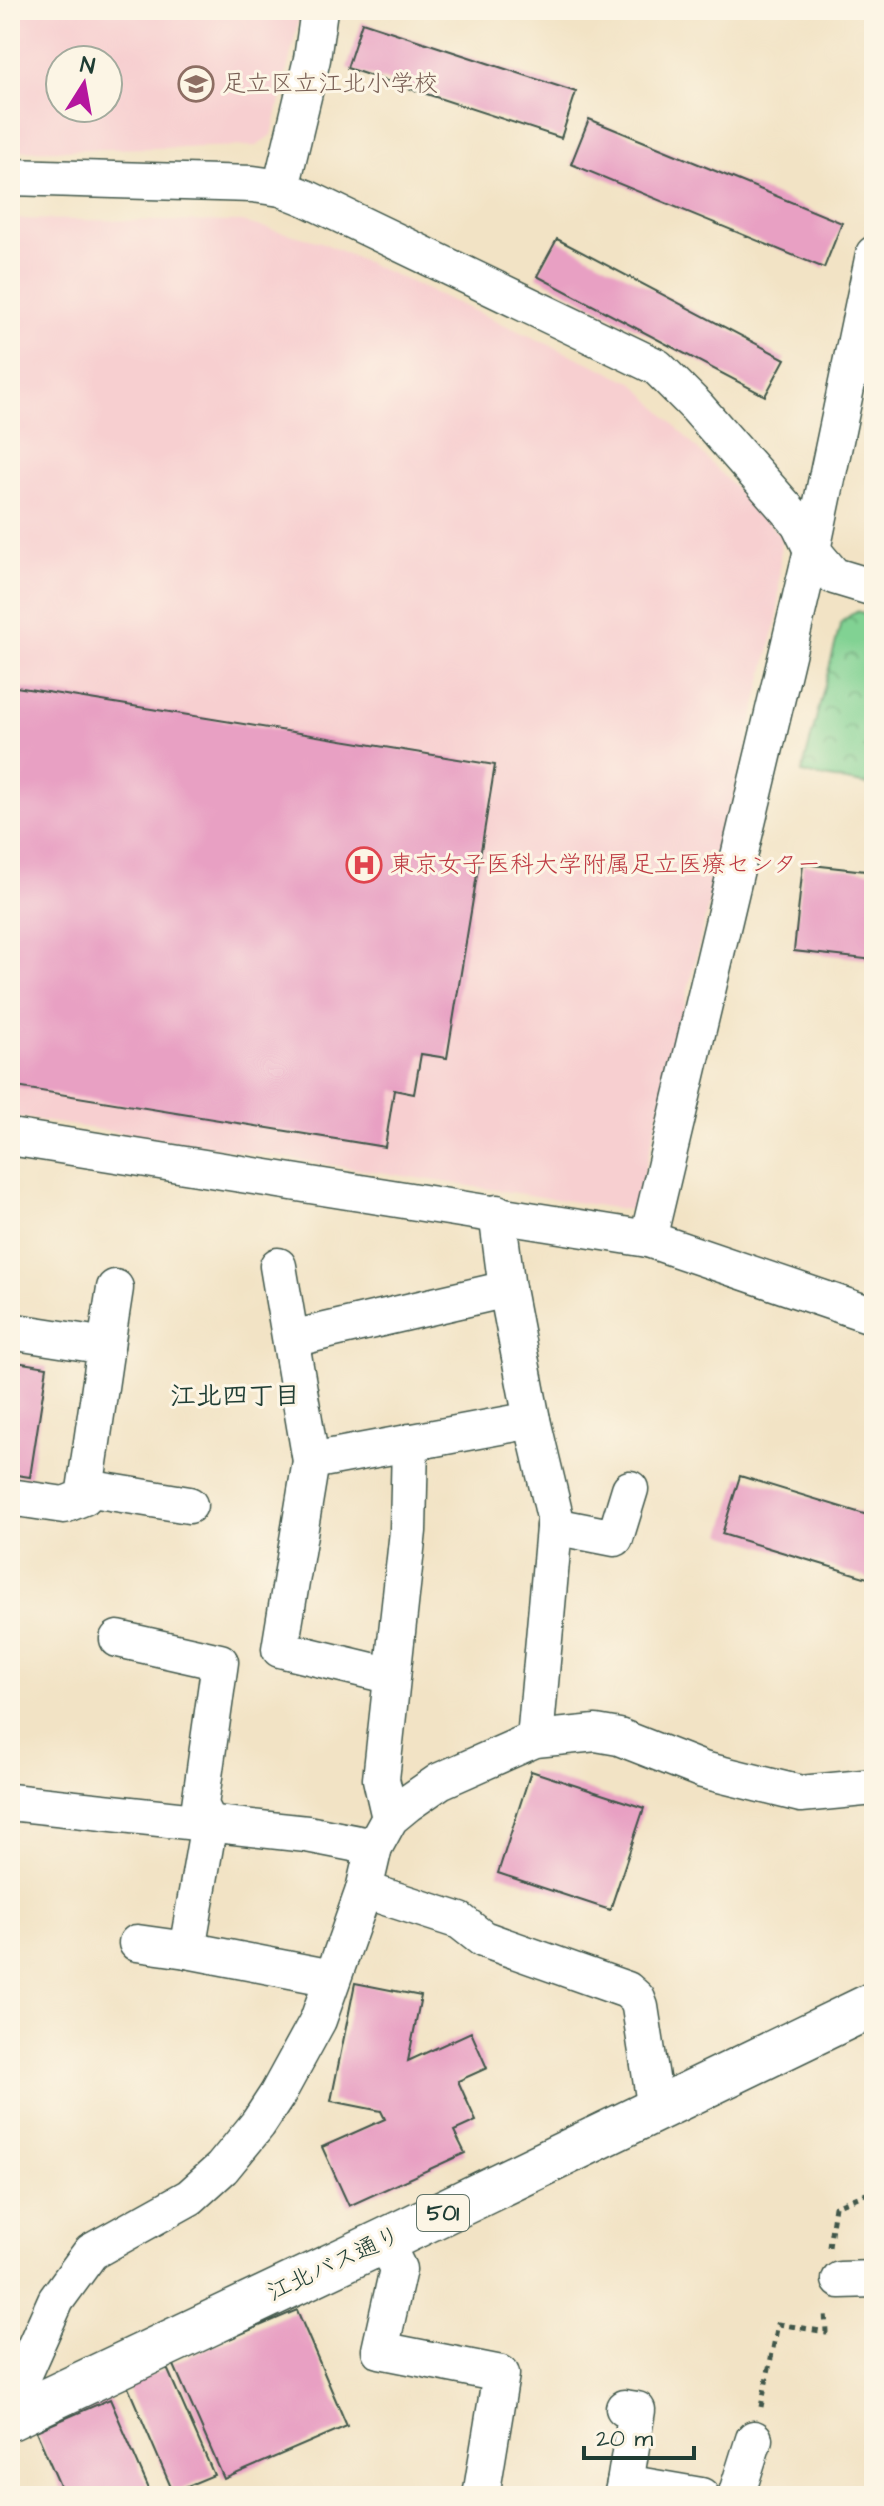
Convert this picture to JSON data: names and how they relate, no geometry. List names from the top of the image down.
{
  "streets": {
    "main road": ["501", "江北バス通り"]
  },
  "districts": ["江北四丁目"],
  "places": {
    "school or university": ["足立区立江北小学校"],
    "hospital": ["東京女子医科大学附属足立医療センター"]
  },
  "scale_bar": "20 m",
  "north": "top"
}
